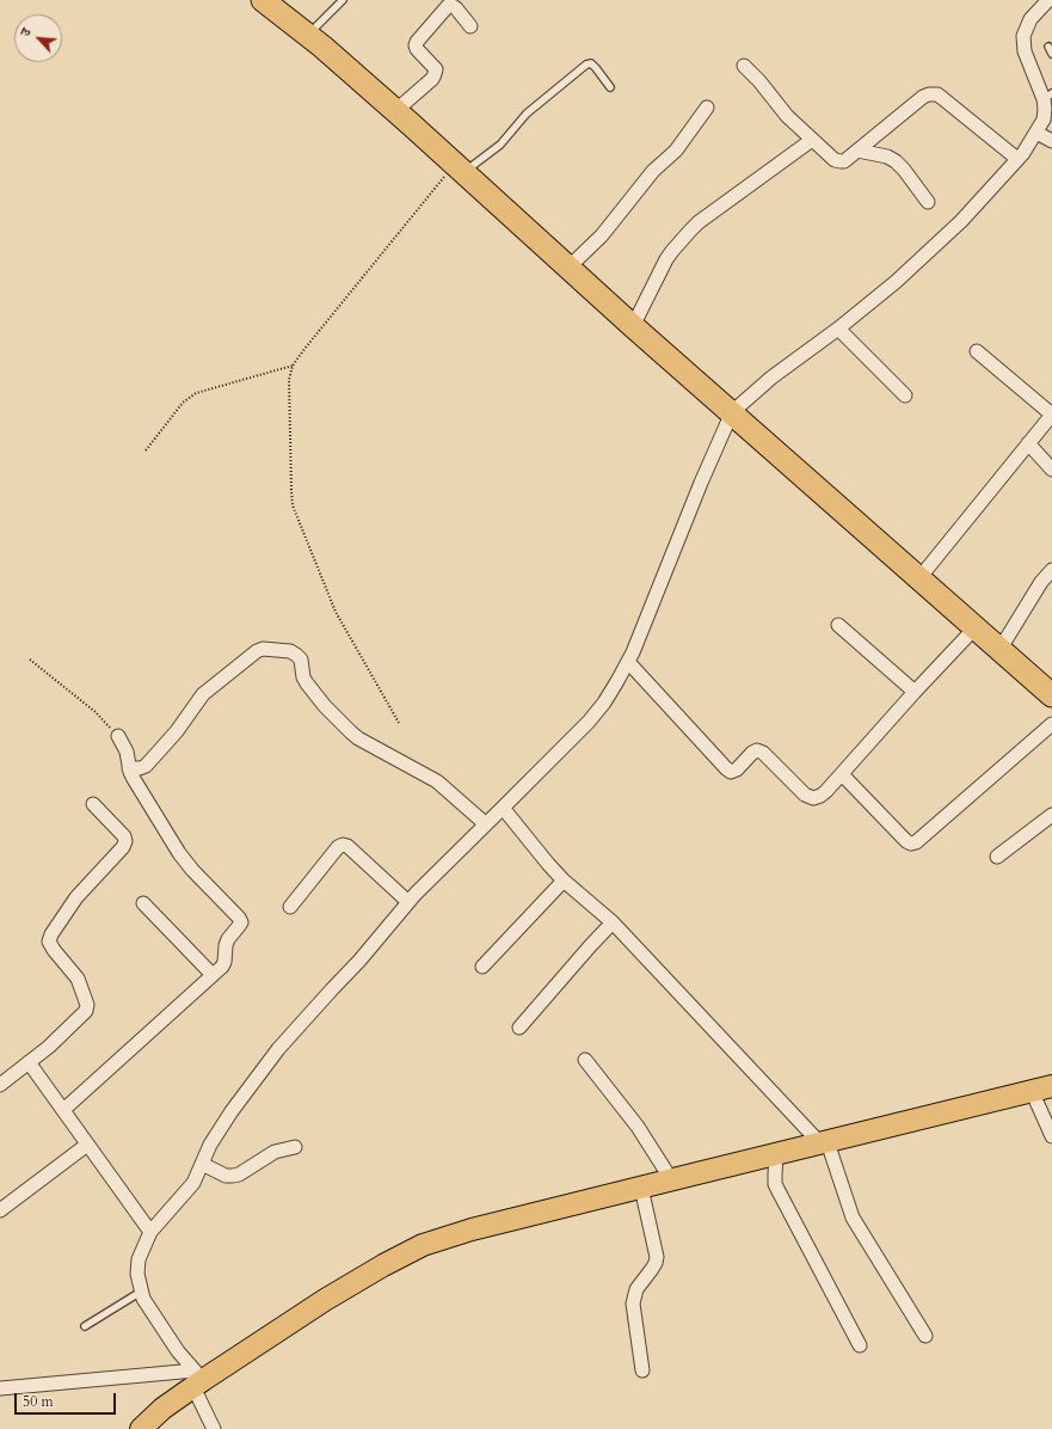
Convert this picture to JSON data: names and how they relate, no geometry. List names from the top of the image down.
{
  "scale_bar": "50 m",
  "north": "top left"
}
